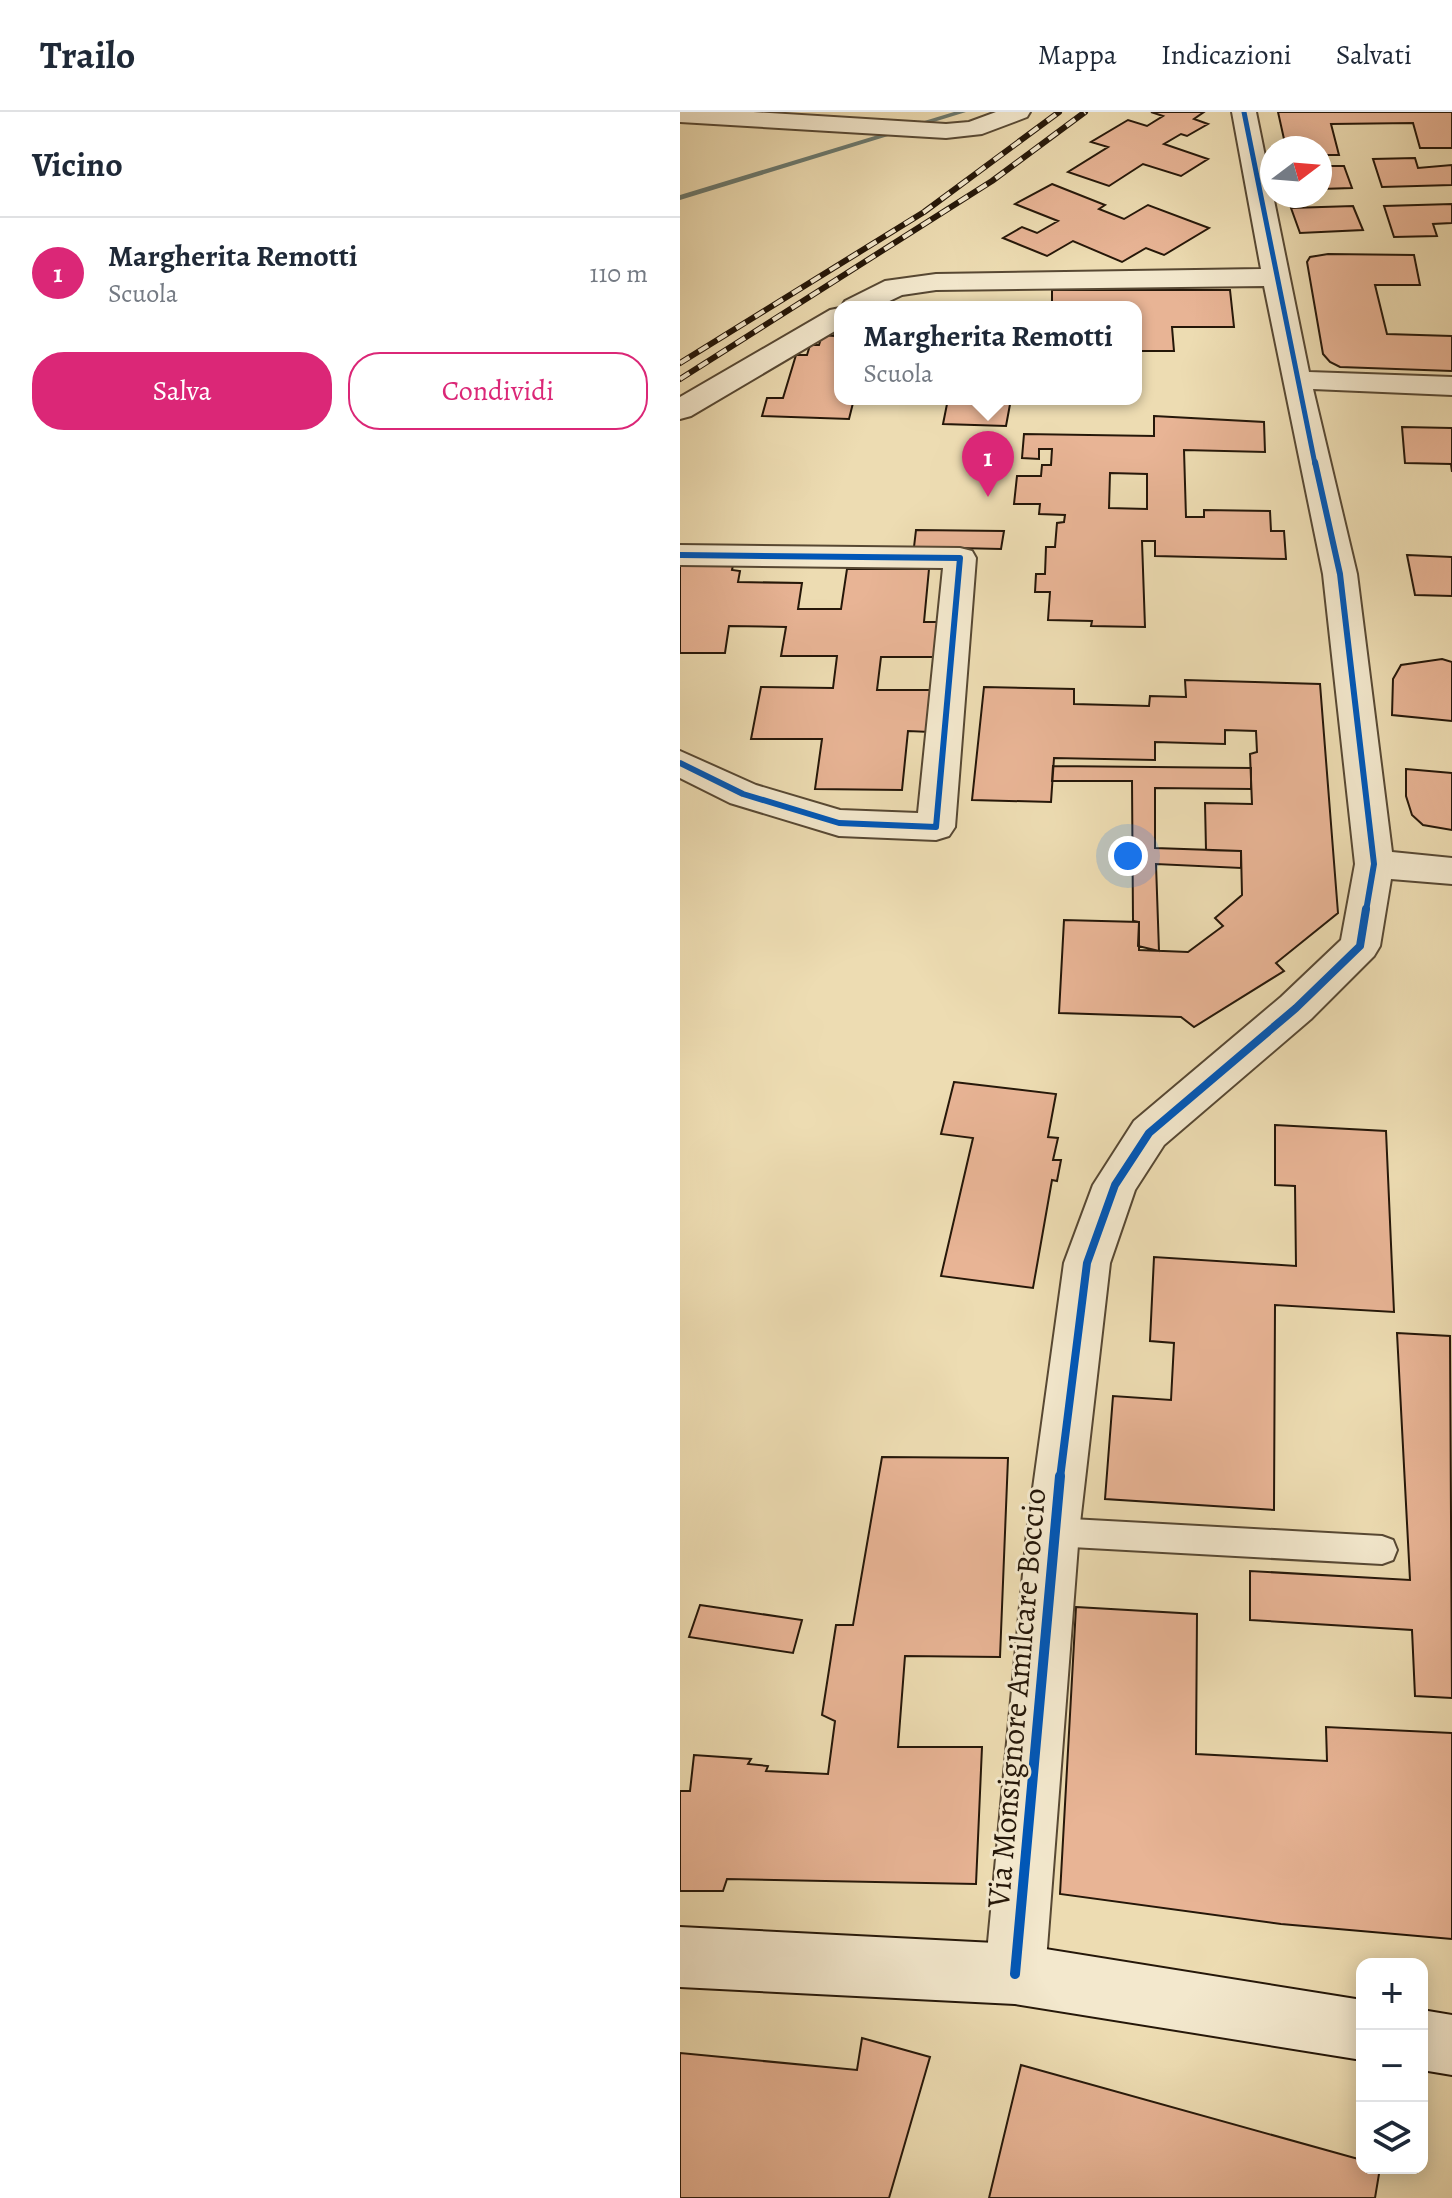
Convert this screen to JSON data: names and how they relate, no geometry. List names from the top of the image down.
{
  "streets": {
    "street": ["Via Monsignore Amilcare Boccio"]
  },
  "north": "right",
  "page": {
    "header": "Trailo",
    "nav": ["Mappa", "Indicazioni", "Salvati"],
    "heading": "Vicino",
    "list": [
      {
        "mark": "1",
        "name": "Margherita Remotti",
        "note": "Scuola",
        "value": "110 m"
      }
    ],
    "popup": ["Margherita Remotti", "Scuola"],
    "buttons": ["Salva", "Condividi"],
    "pins": "1",
    "map_buttons": ["+", "−"]
  }
}
